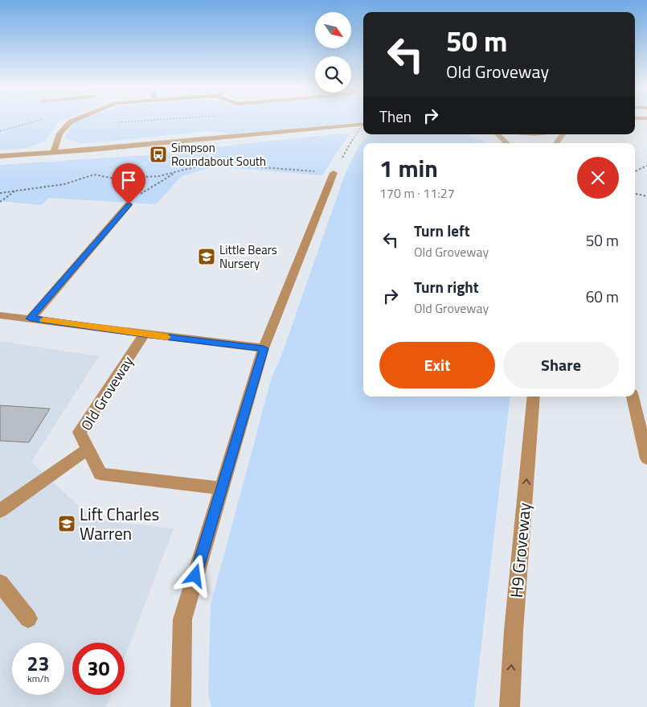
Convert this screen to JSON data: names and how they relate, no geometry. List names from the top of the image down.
{
  "streets": {
    "street": ["Old Groveway", "H9 Groveway"]
  },
  "one_way": ["H9 Groveway"],
  "places": {
    "bus stop": ["Simpson Roundabout South"],
    "school or university": ["Little Bears Nursery", "Lift Charles Warren"]
  },
  "north": "bottom right",
  "page": {
    "turn": ["50 m", "Old Groveway"],
    "then": "Then",
    "heading": ["1 min", "170 m · 11:27"],
    "list": [
      {
        "name": "Turn left",
        "note": "Old Groveway",
        "value": "50 m"
      },
      {
        "name": "Turn right",
        "note": "Old Groveway",
        "value": "60 m"
      }
    ],
    "buttons": ["Exit", "Share"],
    "speed": "23 km/h",
    "limit": "30"
  }
}
